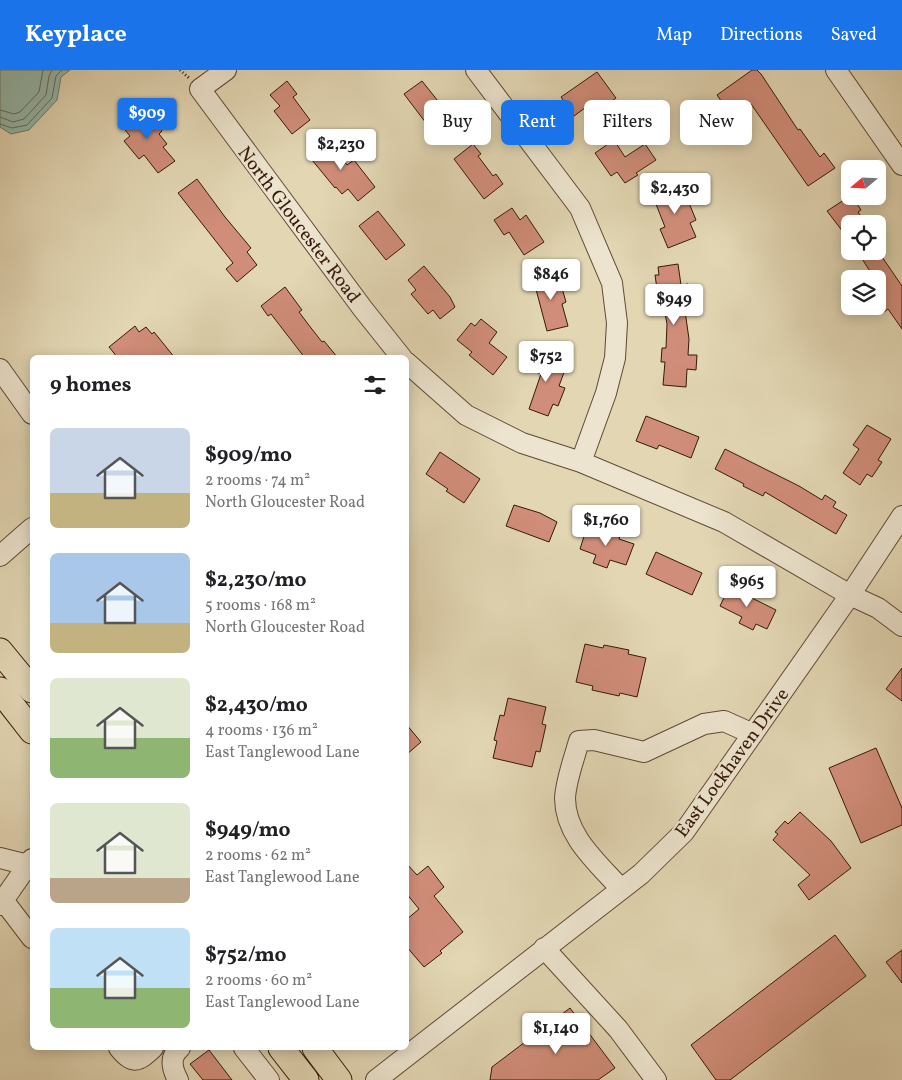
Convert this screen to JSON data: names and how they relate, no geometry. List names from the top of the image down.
{
  "streets": {
    "street": ["North Gloucester Road", "East Lockhaven Drive"]
  },
  "north": "left",
  "page": {
    "header": "Keyplace",
    "nav": ["Map", "Directions", "Saved"],
    "price": [
      "$909",
      "$2,230",
      "$2,430",
      "$846",
      "$949",
      "$752",
      "$1,760",
      "$965",
      "$1,140"
    ],
    "chip": [
      "Buy",
      "Rent",
      "Filters",
      "New"
    ],
    "heading": "9 homes",
    "list": [
      {
        "name": "$909/mo",
        "note": "2 rooms · 74 m² · North Gloucester Road"
      },
      {
        "name": "$2,230/mo",
        "note": "5 rooms · 168 m² · North Gloucester Road"
      },
      {
        "name": "$2,430/mo",
        "note": "4 rooms · 136 m² · East Tanglewood Lane"
      },
      {
        "name": "$949/mo",
        "note": "2 rooms · 62 m² · East Tanglewood Lane"
      },
      {
        "name": "$752/mo",
        "note": "2 rooms · 60 m² · East Tanglewood Lane"
      }
    ]
  }
}
